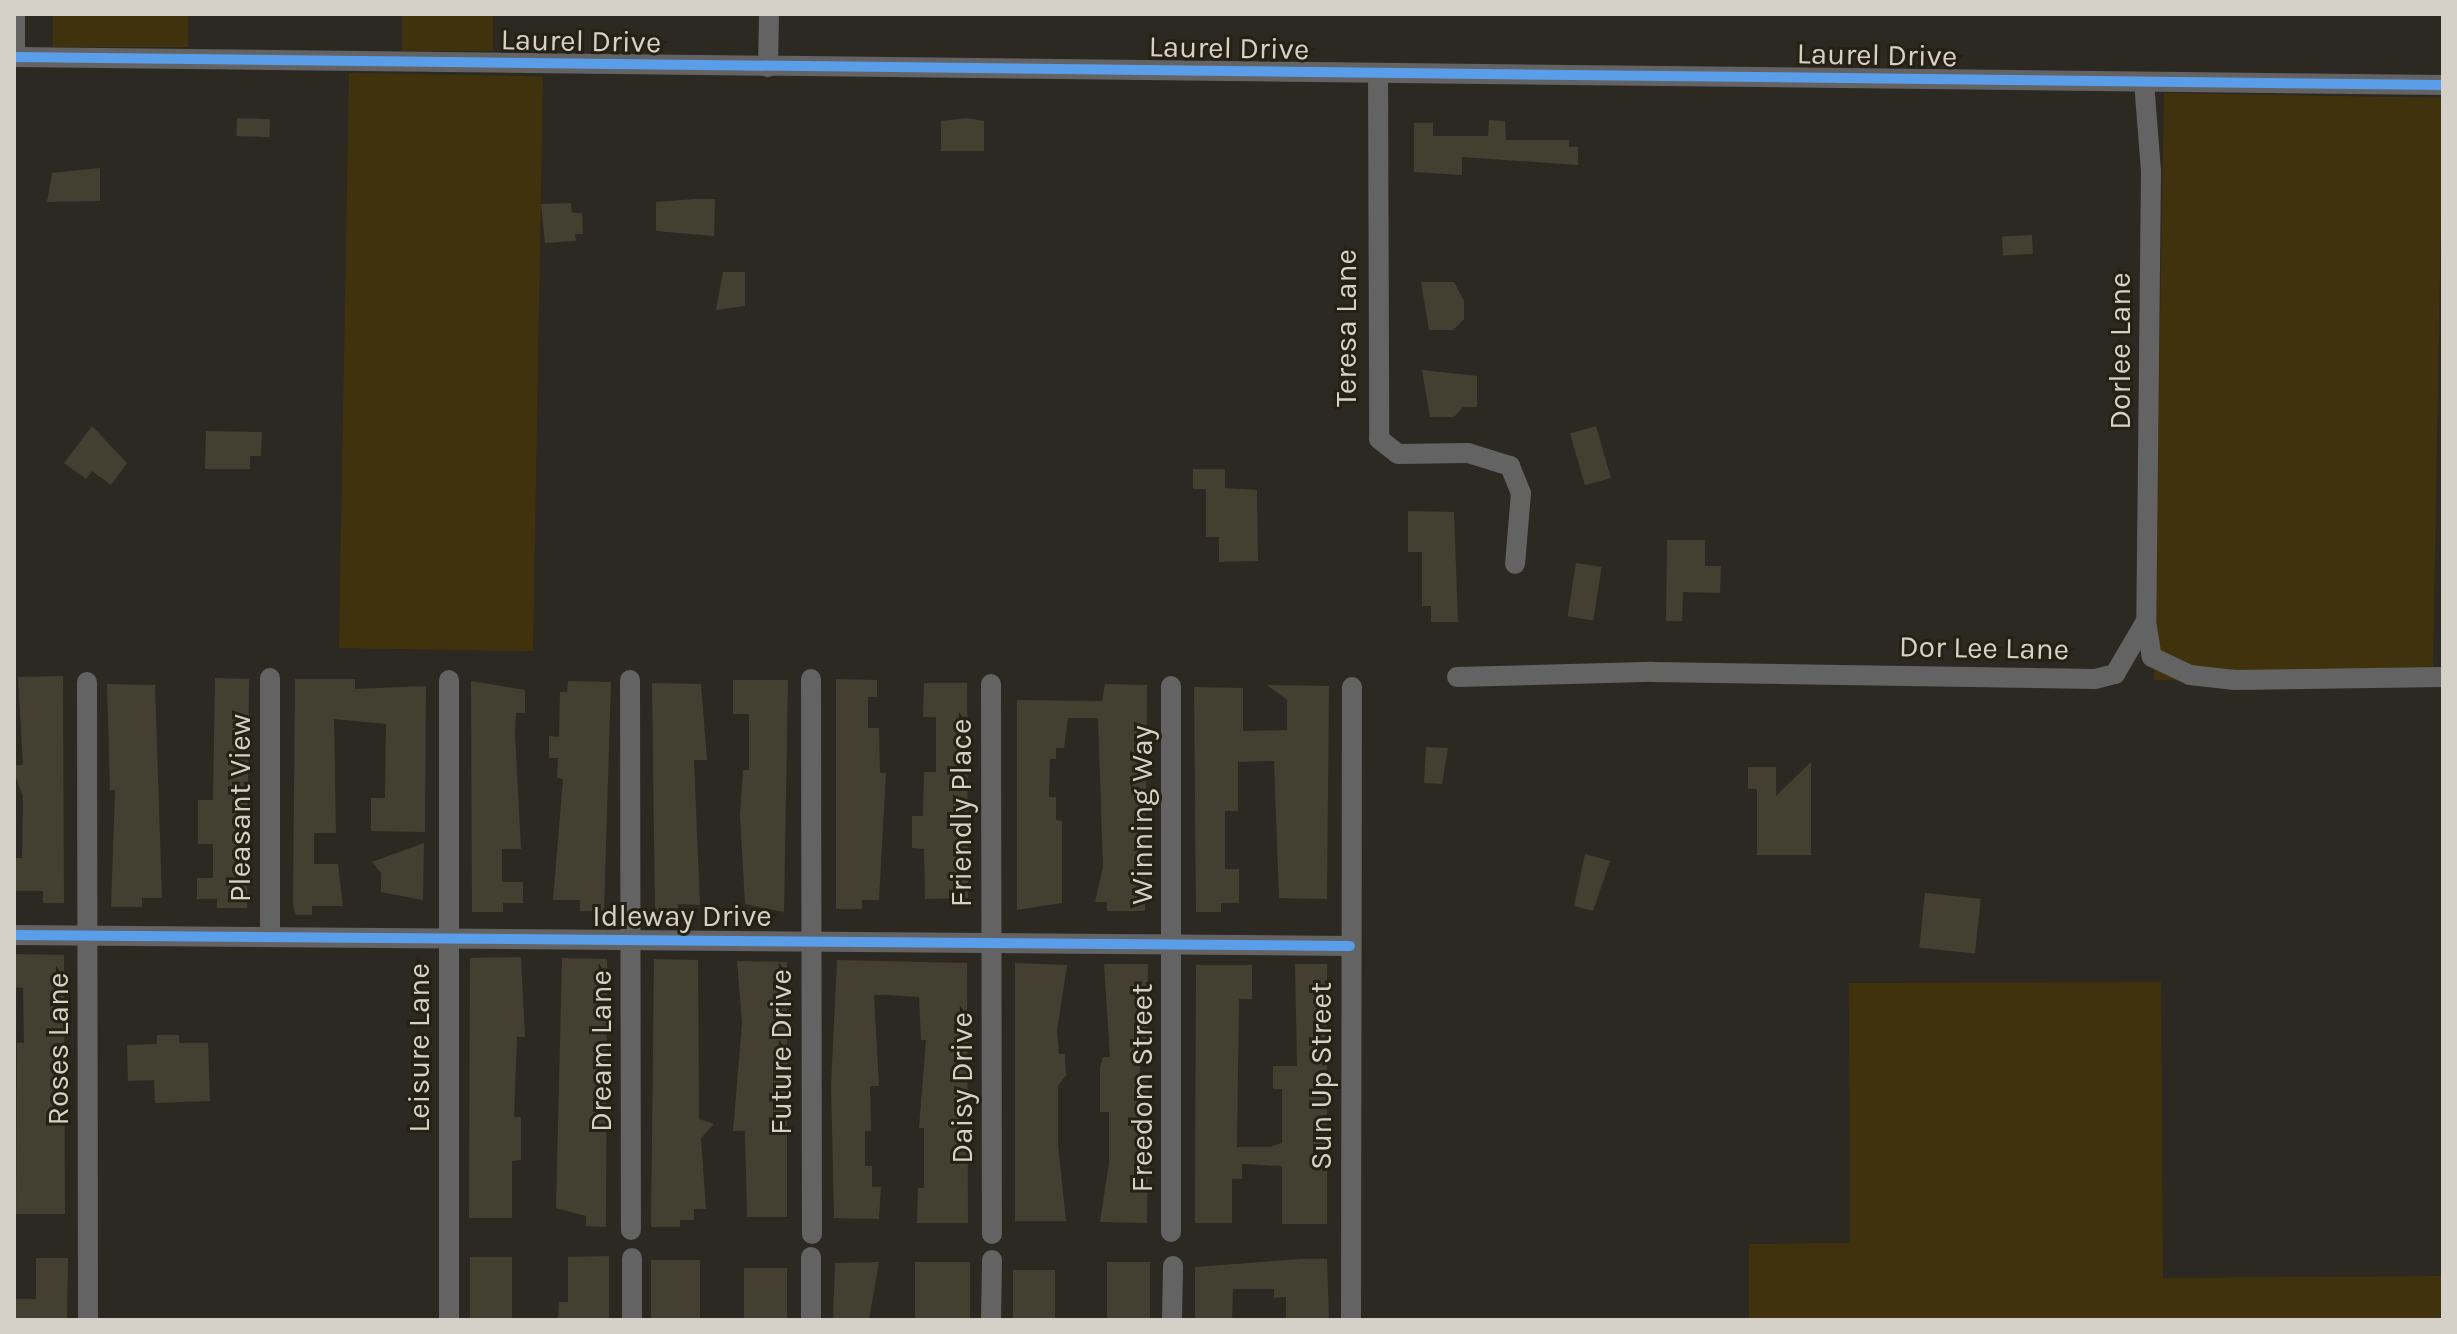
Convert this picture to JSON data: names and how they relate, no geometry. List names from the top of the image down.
{
  "streets": {
    "street": [
      "Laurel Drive",
      "Teresa Lane",
      "Dorlee Lane",
      "Dor Lee Lane",
      "Pleasant View",
      "Friendly Place",
      "Winning Way",
      "Idleway Drive",
      "Leisure Lane",
      "Roses Lane",
      "Dream Lane",
      "Future Drive",
      "Sun Up Street",
      "Daisy Drive",
      "Freedom Street"
    ]
  },
  "crossings": [
    ["Laurel Drive", "Teresa Lane"],
    ["Laurel Drive", "Dorlee Lane"],
    ["Dorlee Lane", "Dor Lee Lane"],
    ["Pleasant View", "Idleway Drive"],
    ["Friendly Place", "Idleway Drive"],
    ["Friendly Place", "Daisy Drive"],
    ["Winning Way", "Idleway Drive"],
    ["Winning Way", "Freedom Street"],
    ["Idleway Drive", "Leisure Lane"],
    ["Idleway Drive", "Roses Lane"],
    ["Idleway Drive", "Dream Lane"],
    ["Idleway Drive", "Future Drive"],
    ["Idleway Drive", "Sun Up Street"],
    ["Idleway Drive", "Daisy Drive"],
    ["Idleway Drive", "Freedom Street"]
  ]
}
